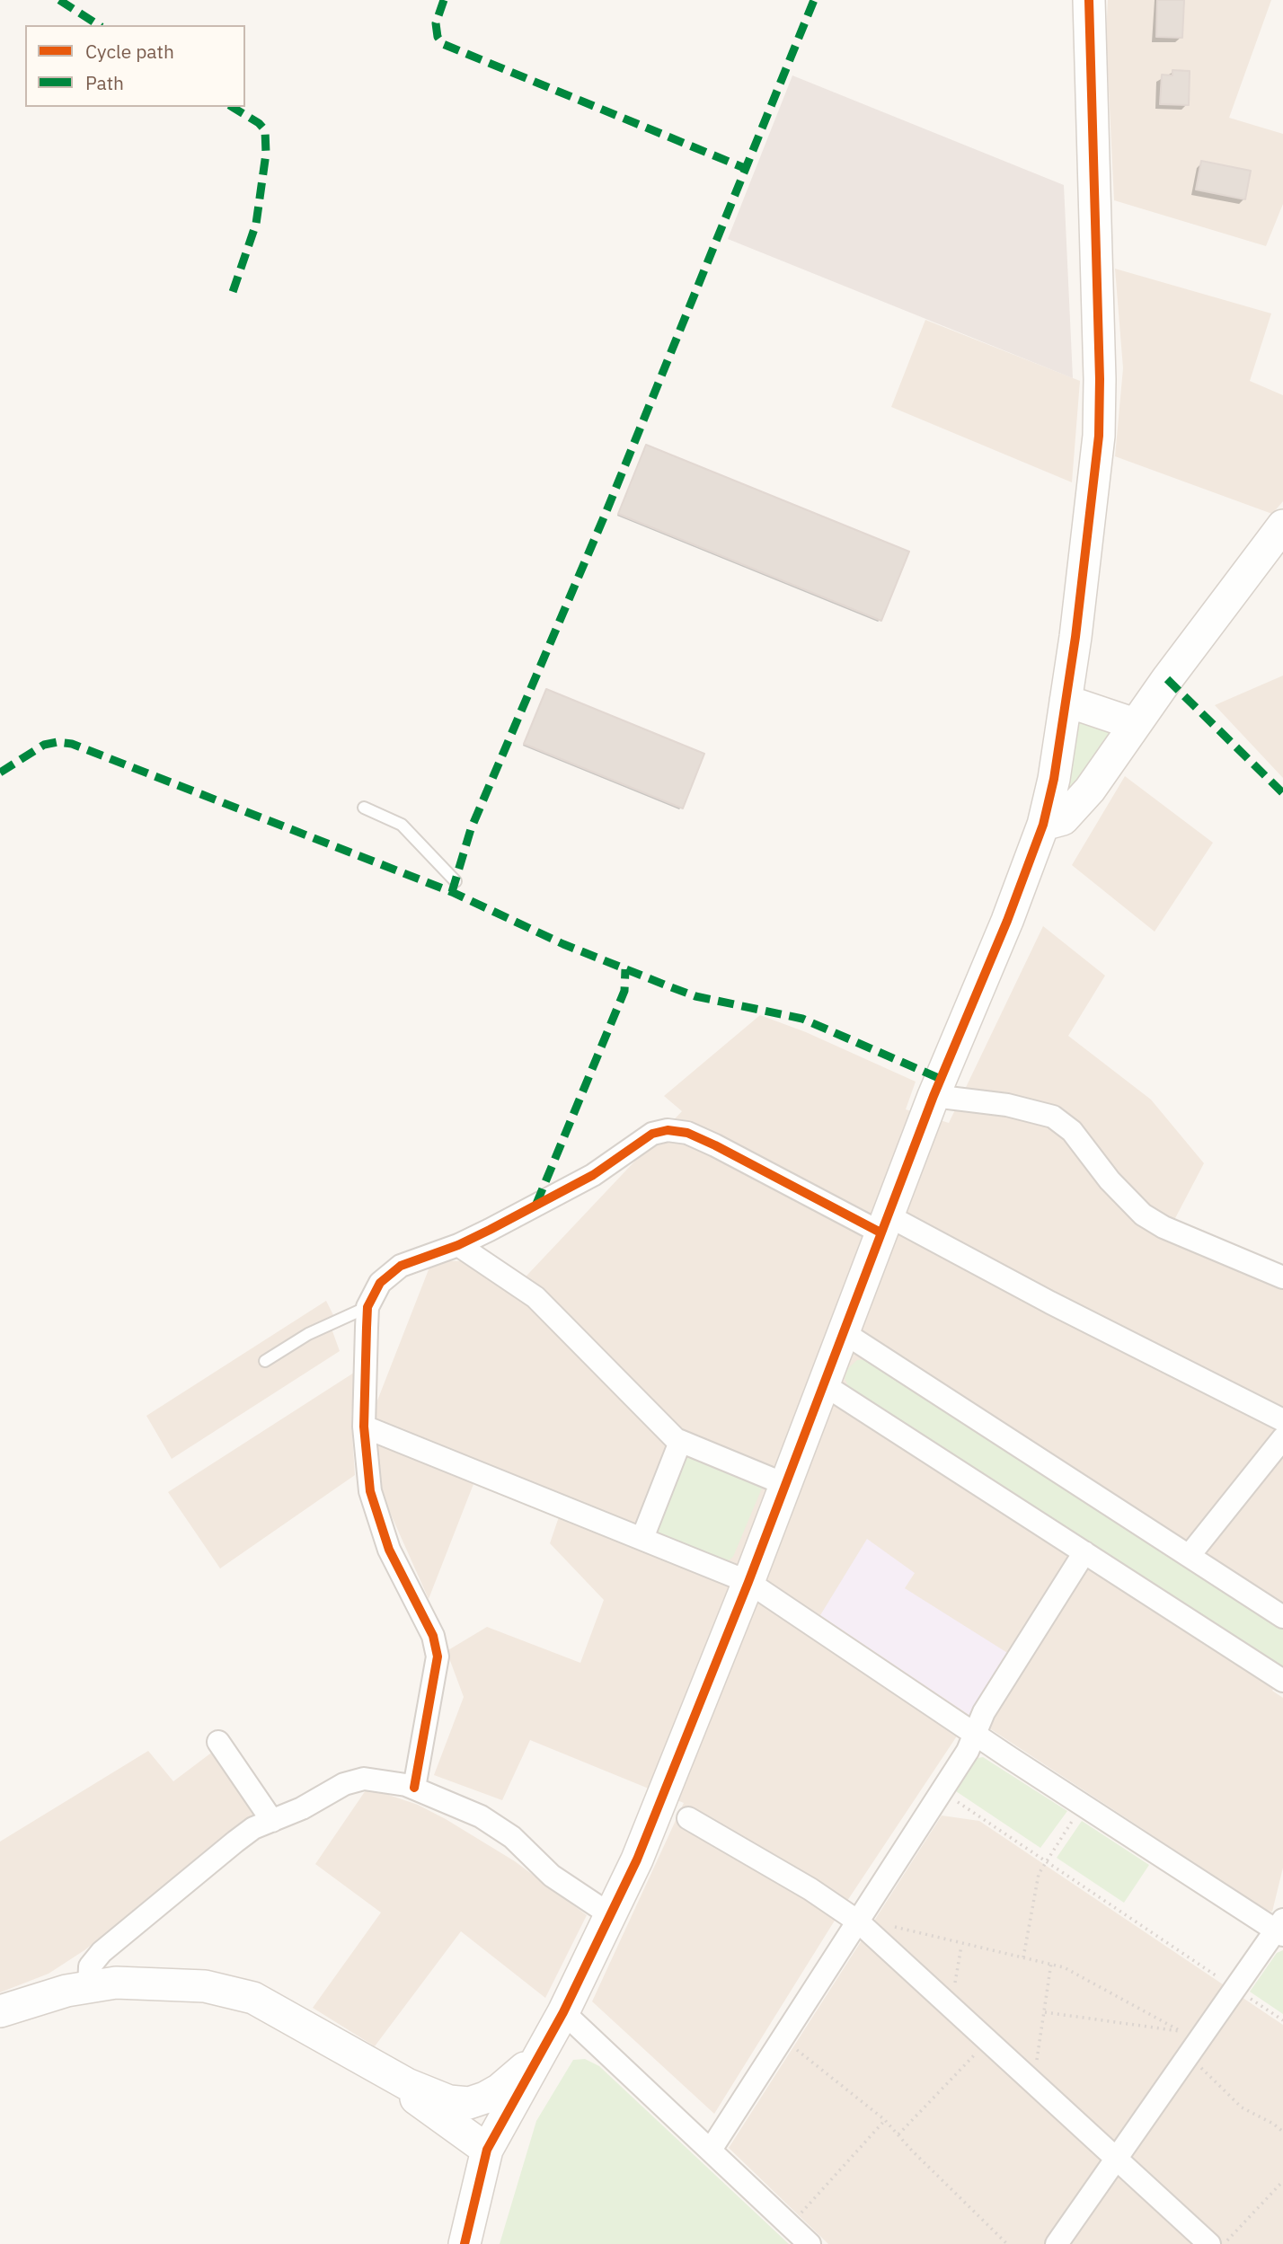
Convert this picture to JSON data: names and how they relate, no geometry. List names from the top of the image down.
{
  "legend": ["Cycle path", "Path"]
}
